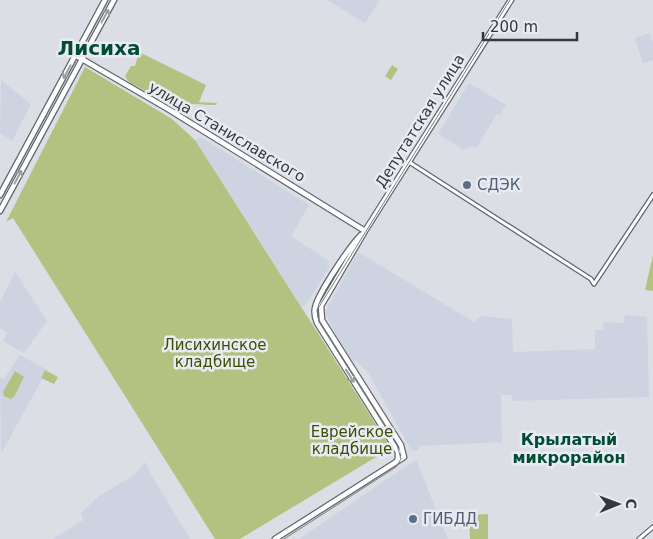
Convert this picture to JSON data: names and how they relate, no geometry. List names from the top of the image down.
{
  "streets": {
    "main road": ["Депутатская улица", "улица Станиславского"]
  },
  "crossings": [
    ["Депутатская улица", "улица Станиславского"]
  ],
  "districts": ["Лисиха", "Крылатый микрорайон"],
  "parks": ["Лисихинское кладбище", "Еврейское кладбище"],
  "places": ["СДЭК", "ГИБДД"],
  "scale_bar": "200 m",
  "north": "right"
}
